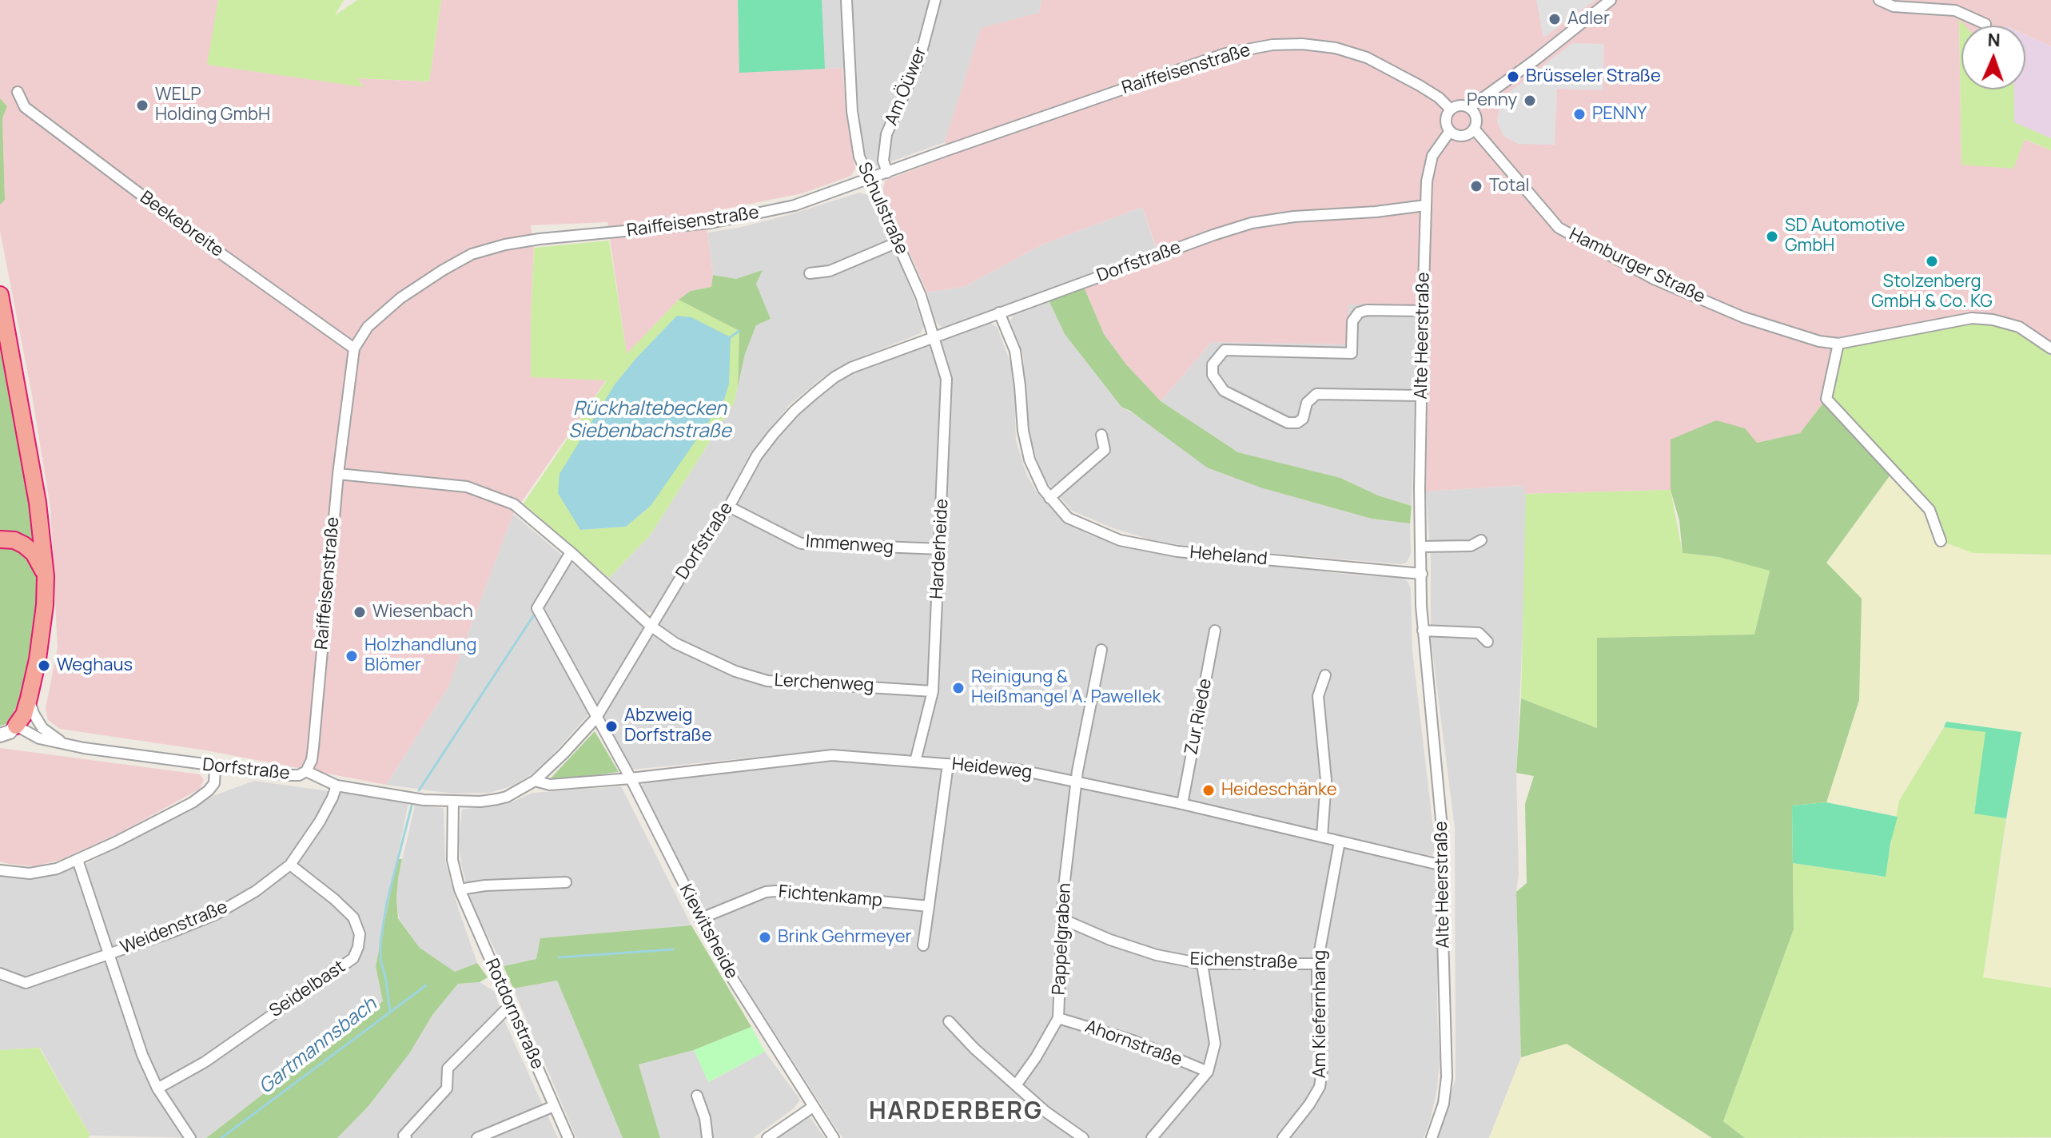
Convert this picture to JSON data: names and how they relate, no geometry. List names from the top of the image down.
{
  "streets": {
    "street": [
      "Raiffeisenstraße",
      "Am Öüwer",
      "Schulstraße",
      "Beekebreite",
      "Dorfstraße",
      "Hamburger Straße",
      "Alte Heerstraße",
      "Immenweg",
      "Harderheide",
      "Heheland",
      "Lerchenweg",
      "Zur Riede",
      "Heideweg",
      "Fichtenkamp",
      "Weidenstraße",
      "Kiewitsheide",
      "Pappelgraben",
      "Eichenstraße",
      "Seidelbast",
      "Rotdornstraße",
      "Am Kiefernhang",
      "Ahornstraße"
    ]
  },
  "crossings": [
    ["Raiffeisenstraße", "Am Öüwer"],
    ["Raiffeisenstraße", "Schulstraße"],
    ["Raiffeisenstraße", "Beekebreite"],
    ["Raiffeisenstraße", "Dorfstraße"],
    ["Raiffeisenstraße", "Hamburger Straße"],
    ["Raiffeisenstraße", "Alte Heerstraße"],
    ["Raiffeisenstraße", "Lerchenweg"],
    ["Schulstraße", "Dorfstraße"],
    ["Schulstraße", "Harderheide"],
    ["Dorfstraße", "Alte Heerstraße"],
    ["Dorfstraße", "Immenweg"],
    ["Dorfstraße", "Harderheide"],
    ["Dorfstraße", "Heheland"],
    ["Dorfstraße", "Lerchenweg"],
    ["Dorfstraße", "Heideweg"],
    ["Dorfstraße", "Weidenstraße"],
    ["Dorfstraße", "Kiewitsheide"],
    ["Dorfstraße", "Rotdornstraße"],
    ["Hamburger Straße", "Alte Heerstraße"],
    ["Alte Heerstraße", "Heheland"],
    ["Alte Heerstraße", "Heideweg"],
    ["Immenweg", "Harderheide"],
    ["Harderheide", "Lerchenweg"],
    ["Harderheide", "Heideweg"],
    ["Lerchenweg", "Kiewitsheide"],
    ["Zur Riede", "Heideweg"],
    ["Heideweg", "Kiewitsheide"],
    ["Heideweg", "Pappelgraben"],
    ["Heideweg", "Am Kiefernhang"],
    ["Fichtenkamp", "Kiewitsheide"],
    ["Weidenstraße", "Seidelbast"],
    ["Pappelgraben", "Eichenstraße"],
    ["Pappelgraben", "Ahornstraße"],
    ["Eichenstraße", "Am Kiefernhang"]
  ],
  "districts": ["HARDERBERG"],
  "water": ["Rückhaltebecken Siebenbachstraße", "Gartmannsbach"],
  "places": [
    "Adler",
    "Brüsseler Straße",
    "Penny",
    "WELP Holding GmbH",
    "PENNY",
    "Total",
    "SD Automotive GmbH",
    "Stolzenberg GmbH & Co. KG",
    "Wiesenbach",
    "Holzhandlung Blömer",
    "Weghaus",
    "Reinigung & Heißmangel A. Pawellek",
    "Abzweig Dorfstraße",
    "Heideschänke",
    "Brink Gehrmeyer"
  ],
  "north": "top"
}
